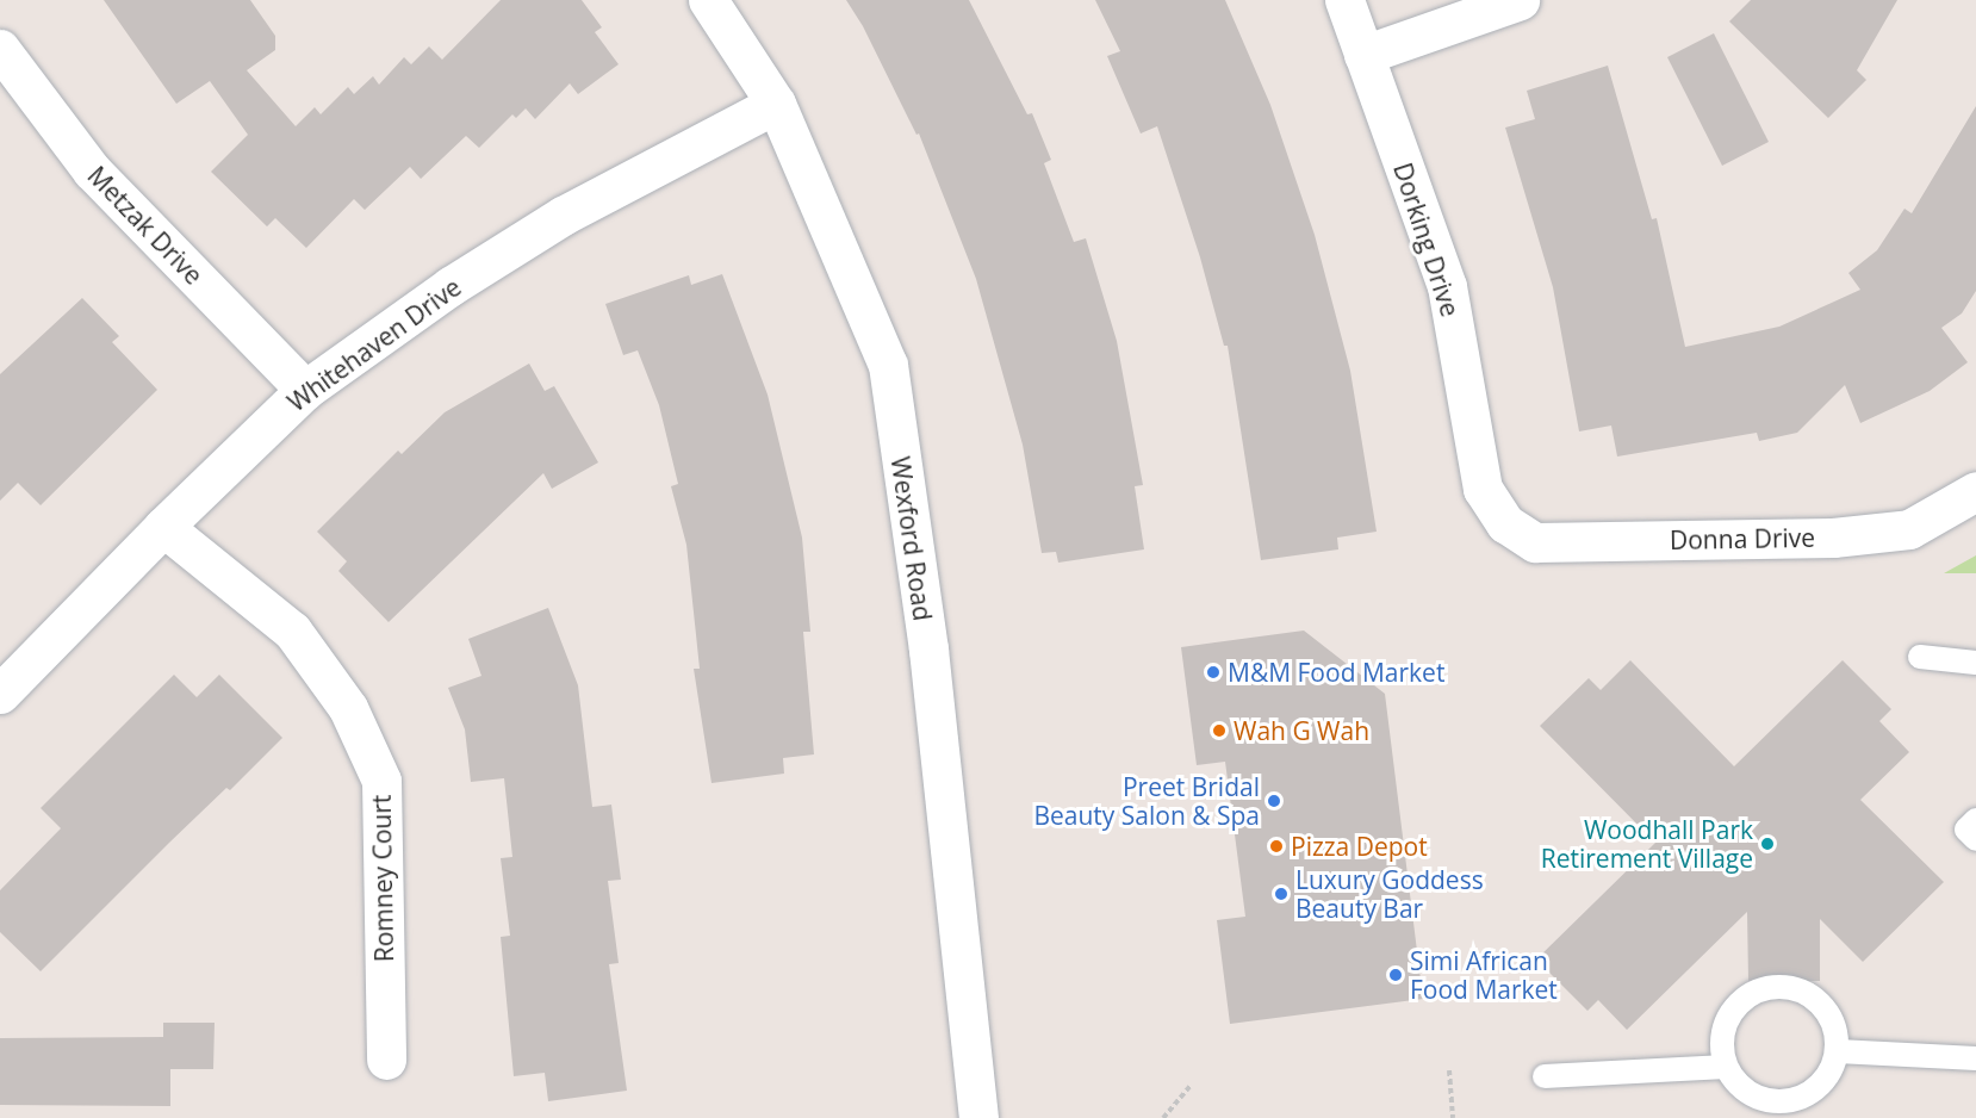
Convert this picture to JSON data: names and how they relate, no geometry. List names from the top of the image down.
{
  "streets": {
    "street": [
      "Metzak Drive",
      "Dorking Drive",
      "Whitehaven Drive",
      "Wexford Road",
      "Donna Drive",
      "Romney Court"
    ]
  },
  "crossings": [
    ["Metzak Drive", "Whitehaven Drive"],
    ["Dorking Drive", "Donna Drive"],
    ["Whitehaven Drive", "Wexford Road"],
    ["Whitehaven Drive", "Romney Court"]
  ],
  "places": [
    "M&M Food Market",
    "Wah G Wah",
    "Preet Bridal Beauty Salon & Spa",
    "Woodhall Park Retirement Village",
    "Pizza Depot",
    "Luxury Goddess Beauty Bar",
    "Simi African Food Market"
  ]
}
